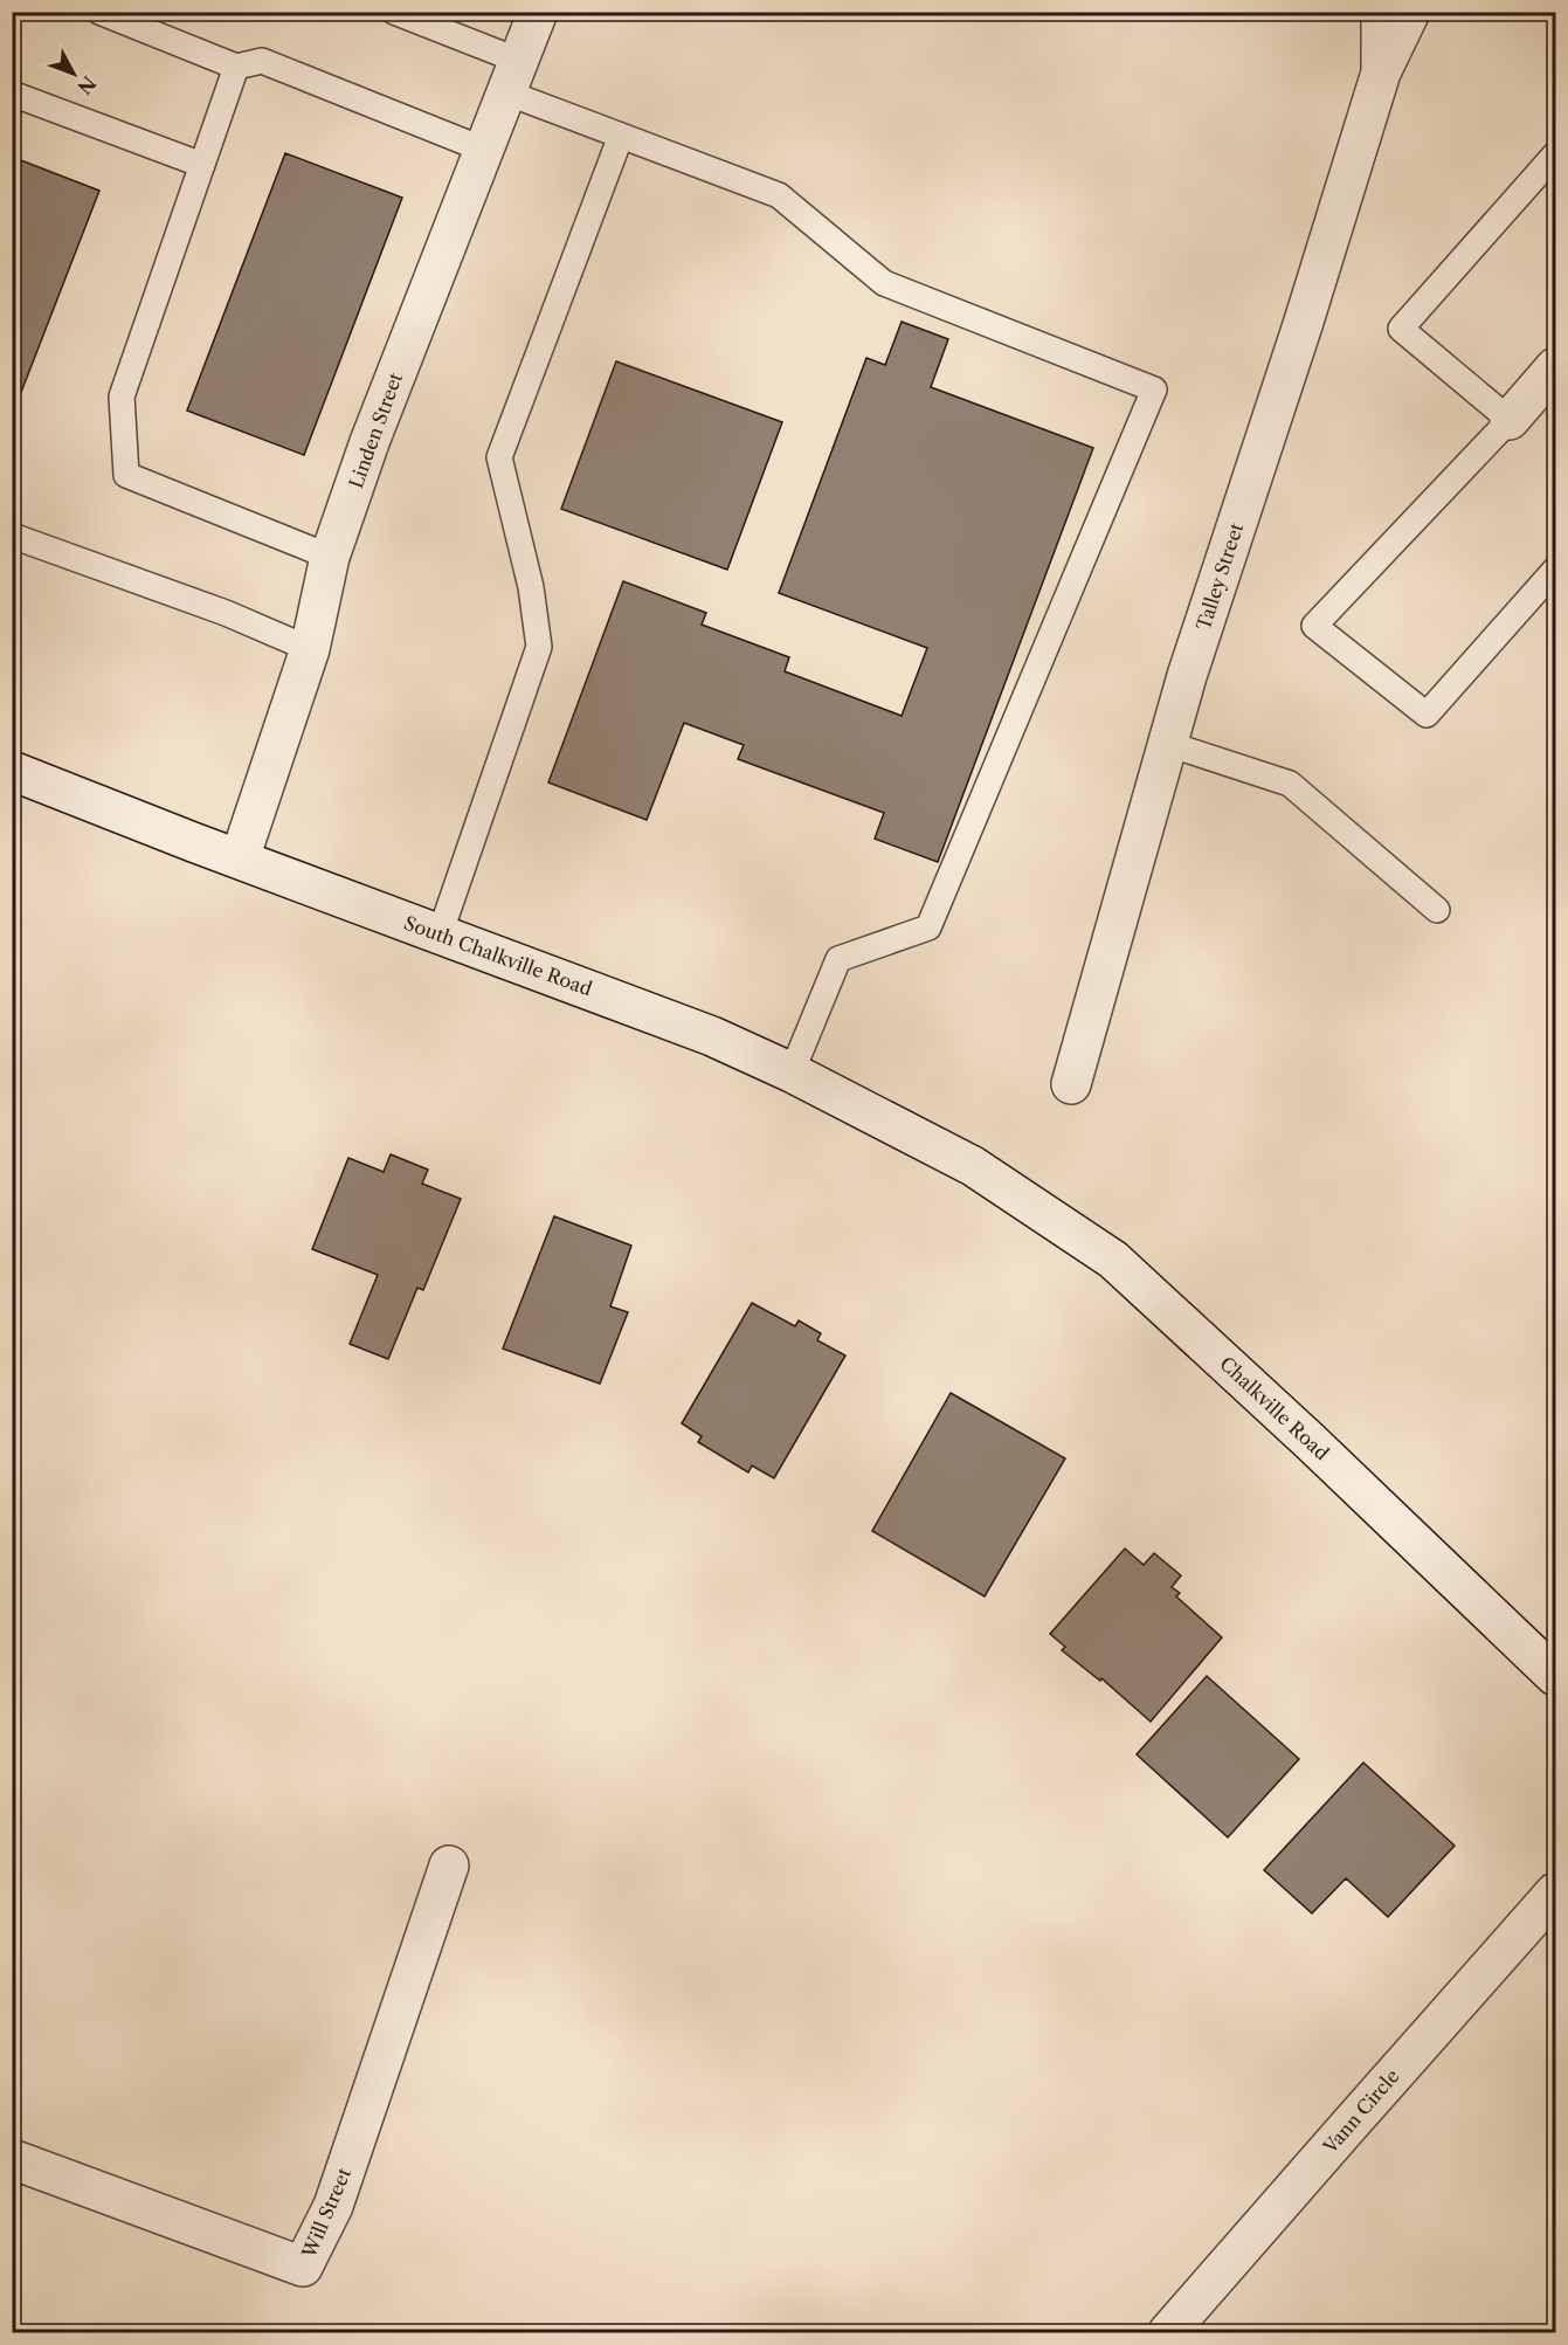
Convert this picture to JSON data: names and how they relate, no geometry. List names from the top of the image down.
{
  "streets": {
    "street": [
      "Linden Street",
      "Talley Street",
      "South Chalkville Road",
      "Chalkville Road",
      "Vann Circle",
      "Will Street"
    ]
  },
  "crossings": [
    ["Linden Street", "South Chalkville Road"],
    ["South Chalkville Road", "Chalkville Road"]
  ],
  "north": "bottom right"
}
